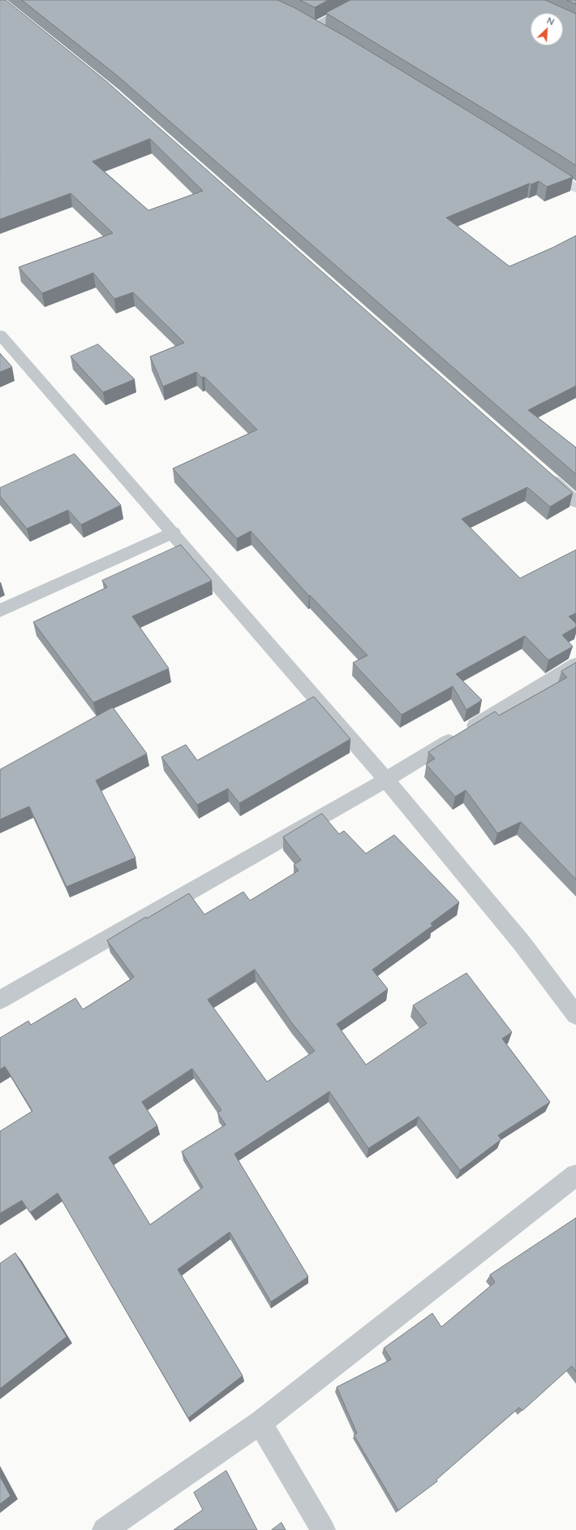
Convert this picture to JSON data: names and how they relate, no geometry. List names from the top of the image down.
{
  "north": "top right"
}
